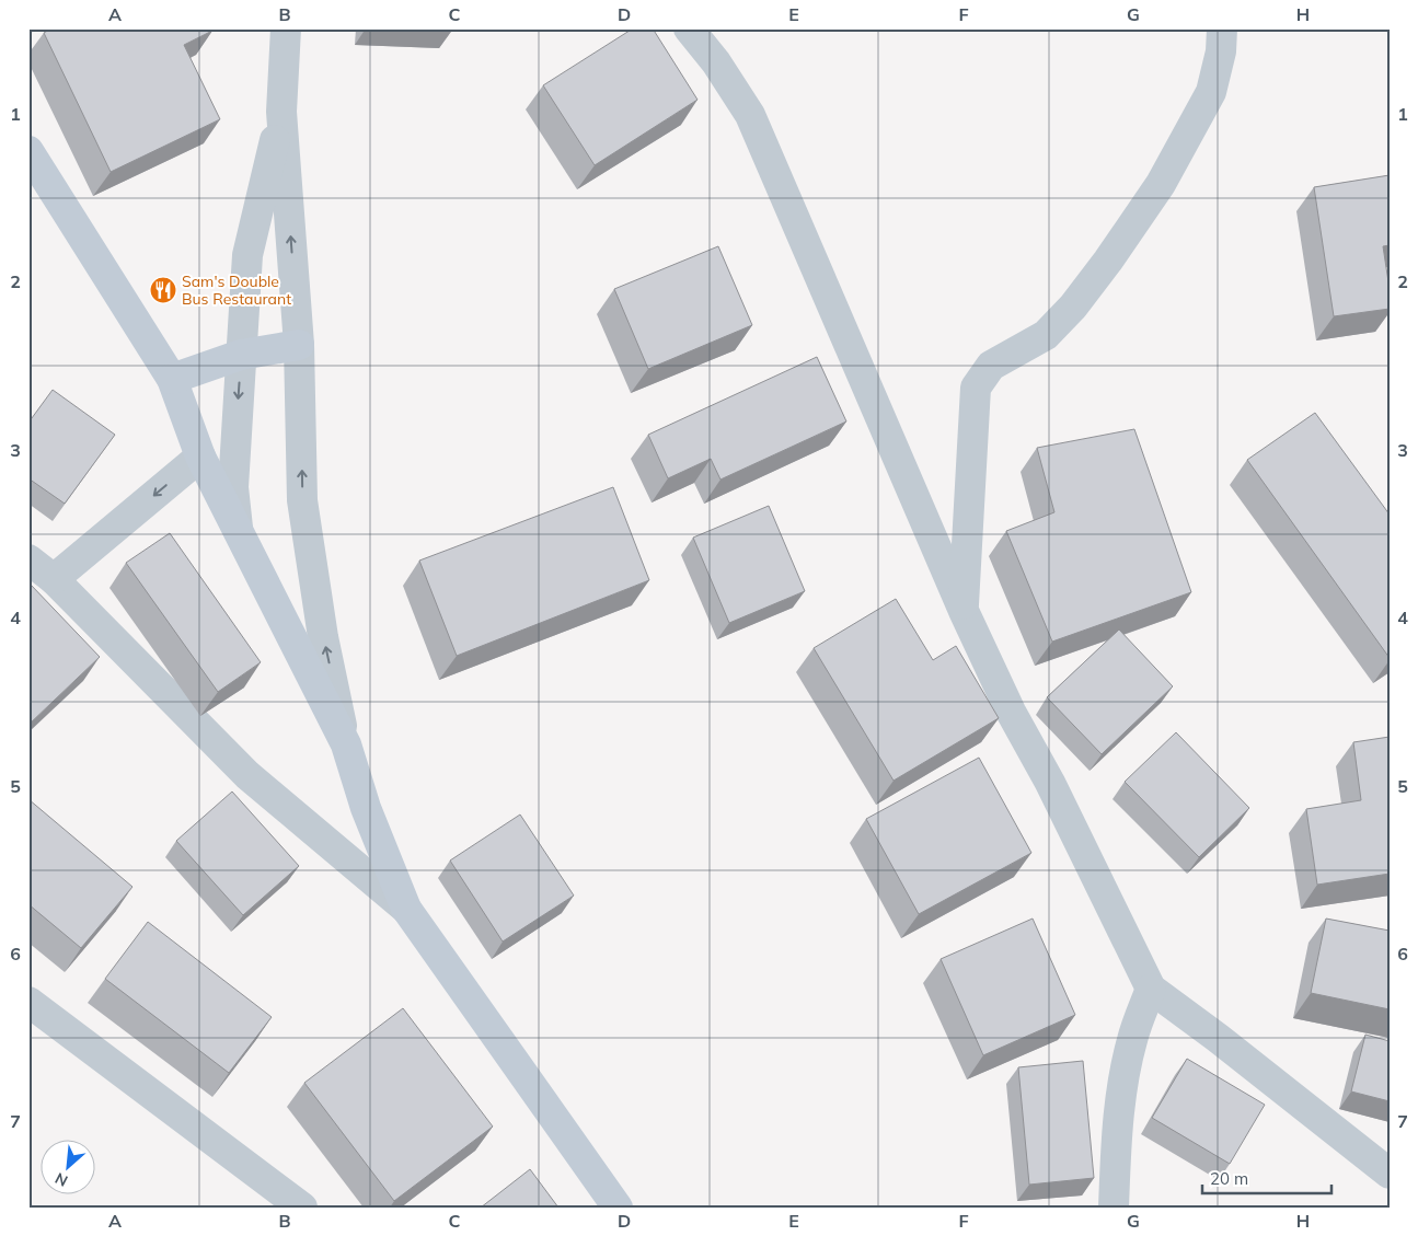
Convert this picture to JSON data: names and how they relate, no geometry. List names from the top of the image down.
{
  "places": {
    "restaurant": ["Sam's Double Bus Restaurant"]
  },
  "scale_bar": "20 m",
  "north": "bottom left",
  "grid": {
    "columns": [
      "A",
      "B",
      "C",
      "D",
      "E",
      "F",
      "G",
      "H"
    ],
    "rows": [
      "1",
      "2",
      "3",
      "4",
      "5",
      "6",
      "7"
    ]
  }
}
